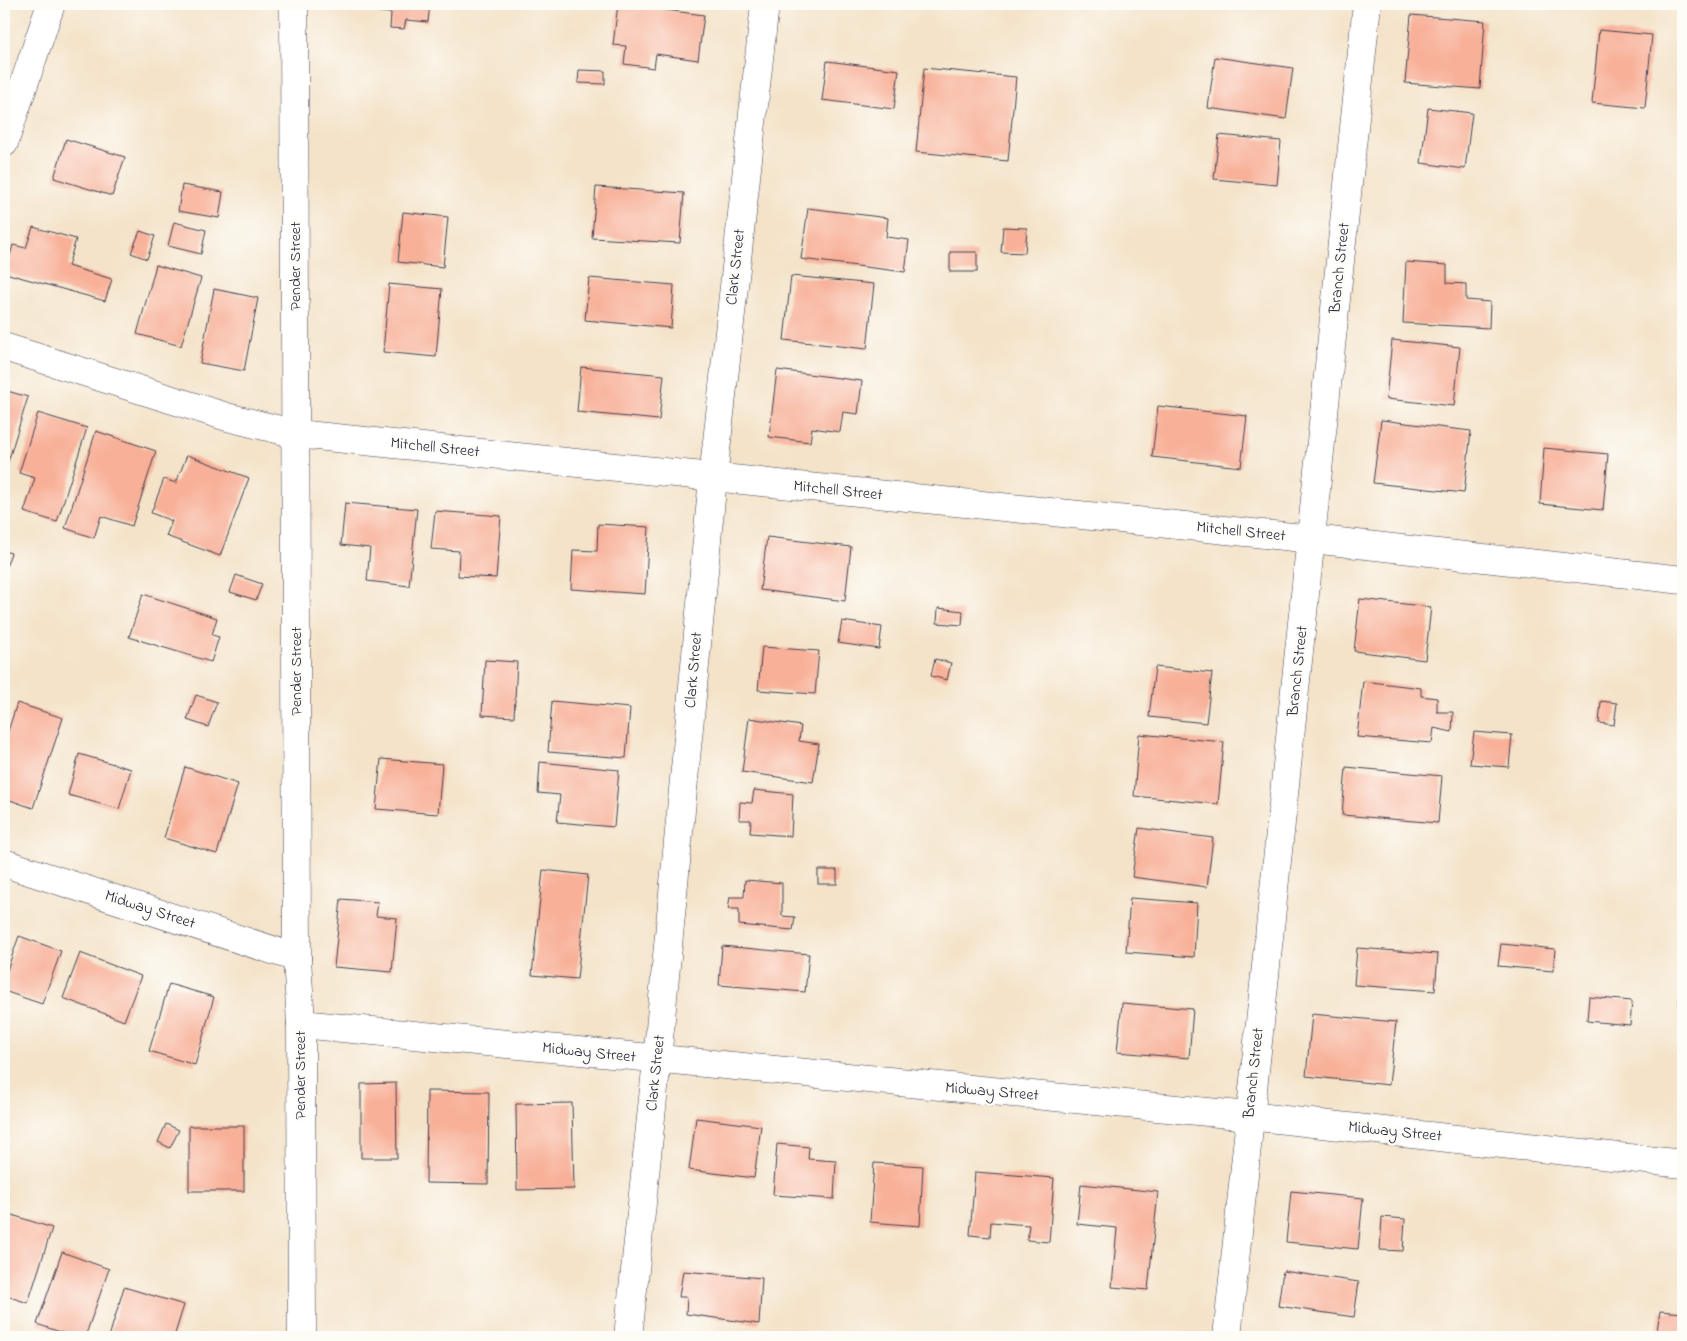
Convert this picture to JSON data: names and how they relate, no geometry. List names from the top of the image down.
{
  "streets": {
    "street": [
      "Pender Street",
      "Clark Street",
      "Branch Street",
      "Mitchell Street",
      "Midway Street"
    ]
  },
  "crossings": [
    ["Pender Street", "Mitchell Street"],
    ["Pender Street", "Midway Street"],
    ["Clark Street", "Mitchell Street"],
    ["Clark Street", "Midway Street"],
    ["Branch Street", "Mitchell Street"],
    ["Branch Street", "Midway Street"]
  ]
}
